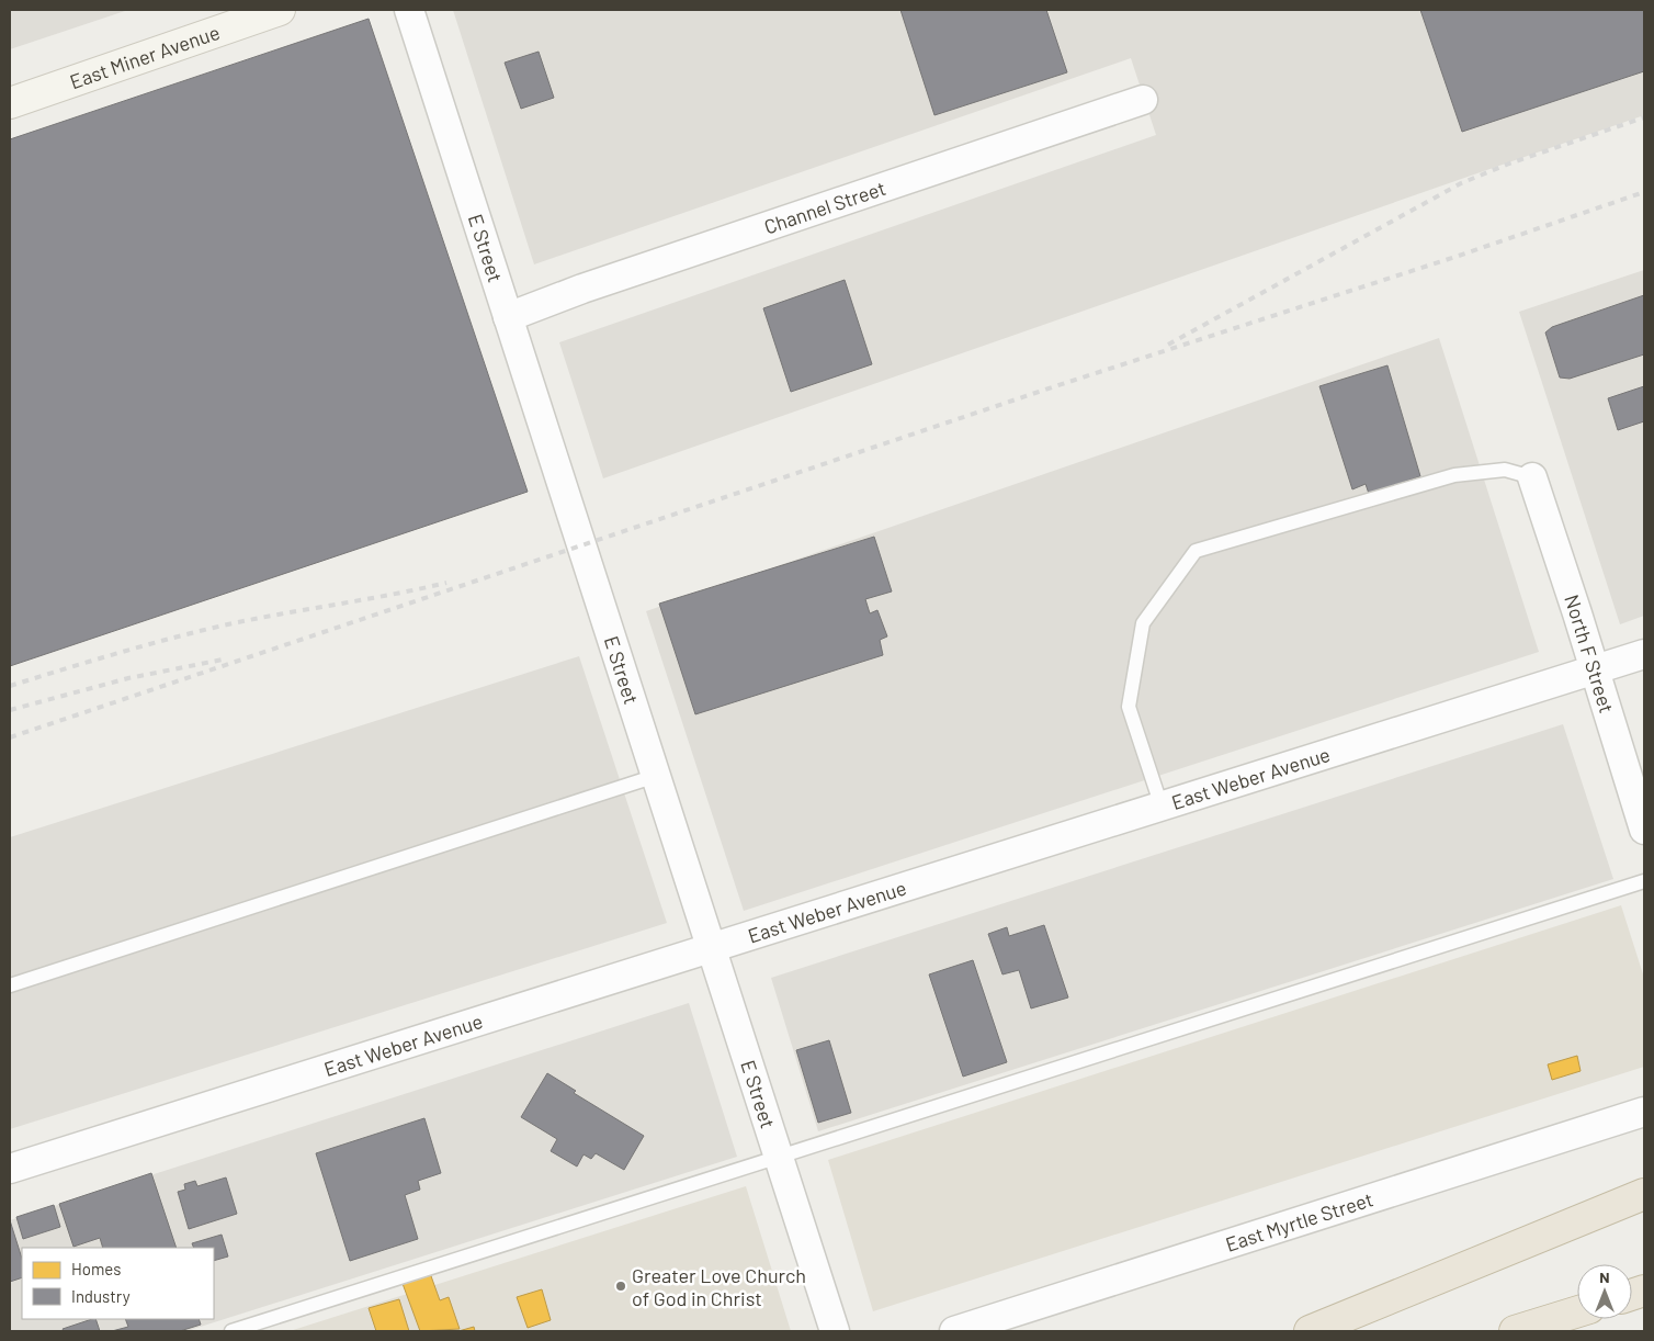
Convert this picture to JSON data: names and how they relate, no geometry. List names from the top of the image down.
{
  "streets": {
    "street": [
      "East Miner Avenue",
      "Channel Street",
      "E Street",
      "North F Street",
      "East Weber Avenue",
      "East Myrtle Street"
    ]
  },
  "crossings": [
    ["Channel Street", "E Street"],
    ["E Street", "East Weber Avenue"],
    ["North F Street", "East Weber Avenue"]
  ],
  "places": ["Greater Love Church of God in Christ"],
  "legend": ["Homes", "Industry"],
  "north": "top"
}
